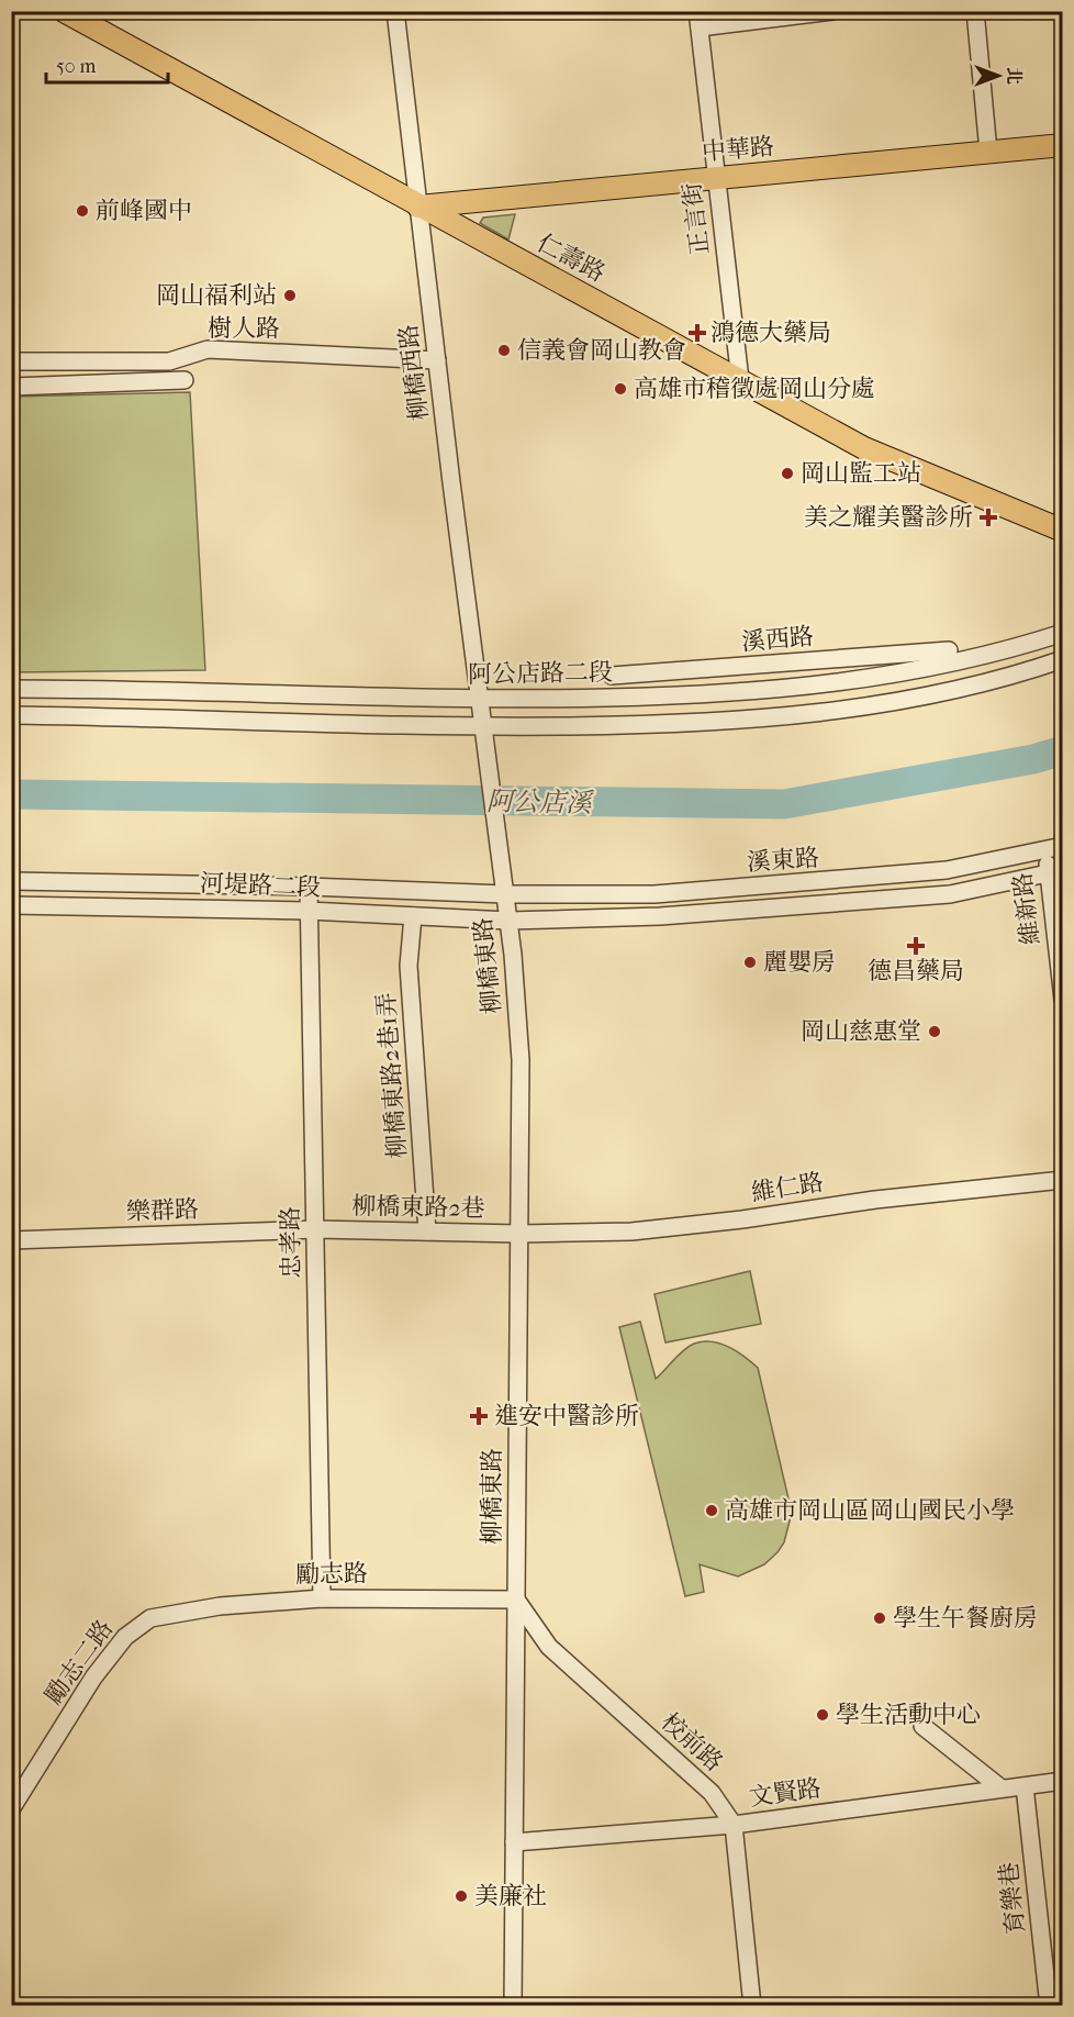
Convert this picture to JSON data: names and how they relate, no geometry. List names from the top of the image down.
{
  "streets": {
    "main road": ["中華路", "仁壽路"],
    "street": [
      "正言街",
      "樹人路",
      "柳橋西路",
      "溪西路",
      "阿公店路二段",
      "溪東路",
      "河堤路二段",
      "維新路",
      "柳橋東路",
      "柳橋東路2巷1弄",
      "維仁路",
      "柳橋東路2巷",
      "樂群路",
      "忠孝路",
      "勵志路",
      "勵志二路",
      "校前路",
      "文賢路",
      "育樂巷"
    ]
  },
  "crossings": [
    ["中華路", "正言街"],
    ["中華路", "仁壽路"],
    ["中華路", "柳橋西路"],
    ["正言街", "仁壽路"],
    ["仁壽路", "柳橋西路"],
    ["樹人路", "柳橋西路"],
    ["柳橋西路", "阿公店路二段"],
    ["柳橋西路", "柳橋東路"],
    ["溪東路", "河堤路二段"],
    ["溪東路", "維新路"],
    ["溪東路", "柳橋東路"],
    ["河堤路二段", "柳橋東路"],
    ["河堤路二段", "柳橋東路2巷1弄"],
    ["河堤路二段", "忠孝路"],
    ["柳橋東路", "維仁路"],
    ["柳橋東路", "柳橋東路2巷"],
    ["柳橋東路", "勵志路"],
    ["柳橋東路", "校前路"],
    ["柳橋東路", "文賢路"],
    ["柳橋東路2巷1弄", "柳橋東路2巷"],
    ["維仁路", "柳橋東路2巷"],
    ["柳橋東路2巷", "樂群路"],
    ["柳橋東路2巷", "忠孝路"],
    ["樂群路", "忠孝路"],
    ["忠孝路", "勵志路"],
    ["勵志路", "勵志二路"],
    ["勵志路", "校前路"],
    ["校前路", "文賢路"],
    ["文賢路", "育樂巷"]
  ],
  "water": ["阿公店溪"],
  "places": {
    "other": [
      "前峰國中",
      "岡山福利站",
      "信義會岡山教會",
      "高雄市稽徵處岡山分處",
      "岡山監工站",
      "麗嬰房",
      "岡山慈惠堂",
      "高雄市岡山區岡山國民小學",
      "學生午餐廚房",
      "學生活動中心",
      "美廉社"
    ],
    "health": [
      "鴻德大藥局",
      "美之耀美醫診所",
      "德昌藥局",
      "進安中醫診所"
    ]
  },
  "scale_bar": "50 m",
  "north": "right"
}
